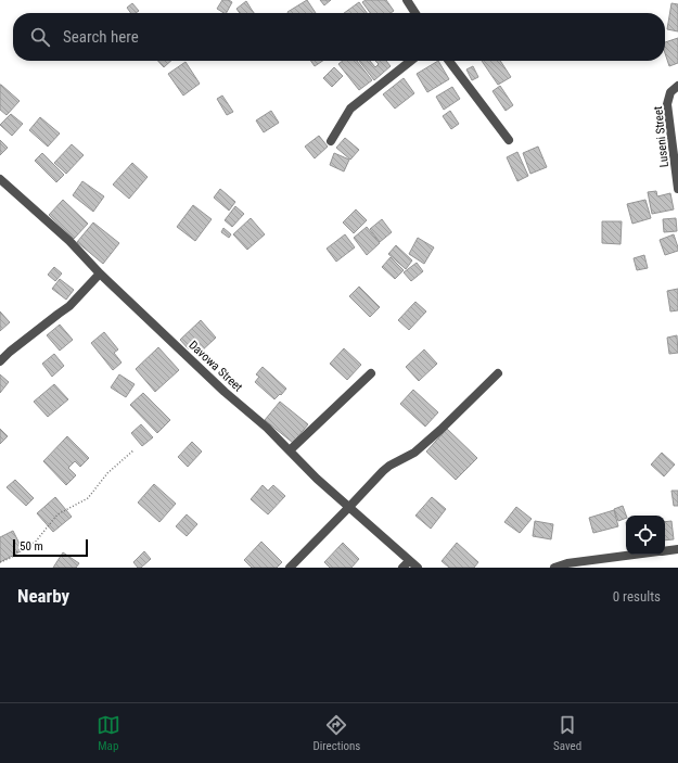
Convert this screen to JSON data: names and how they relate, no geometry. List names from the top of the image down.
{
  "streets": {
    "street": ["Luseni Street", "Davowa Street"]
  },
  "scale_bar": "50 m",
  "page": {
    "search": "Search here",
    "scale": "50 m",
    "heading": ["Nearby", "0 results"],
    "nav": ["Map", "Directions", "Saved"]
  }
}
